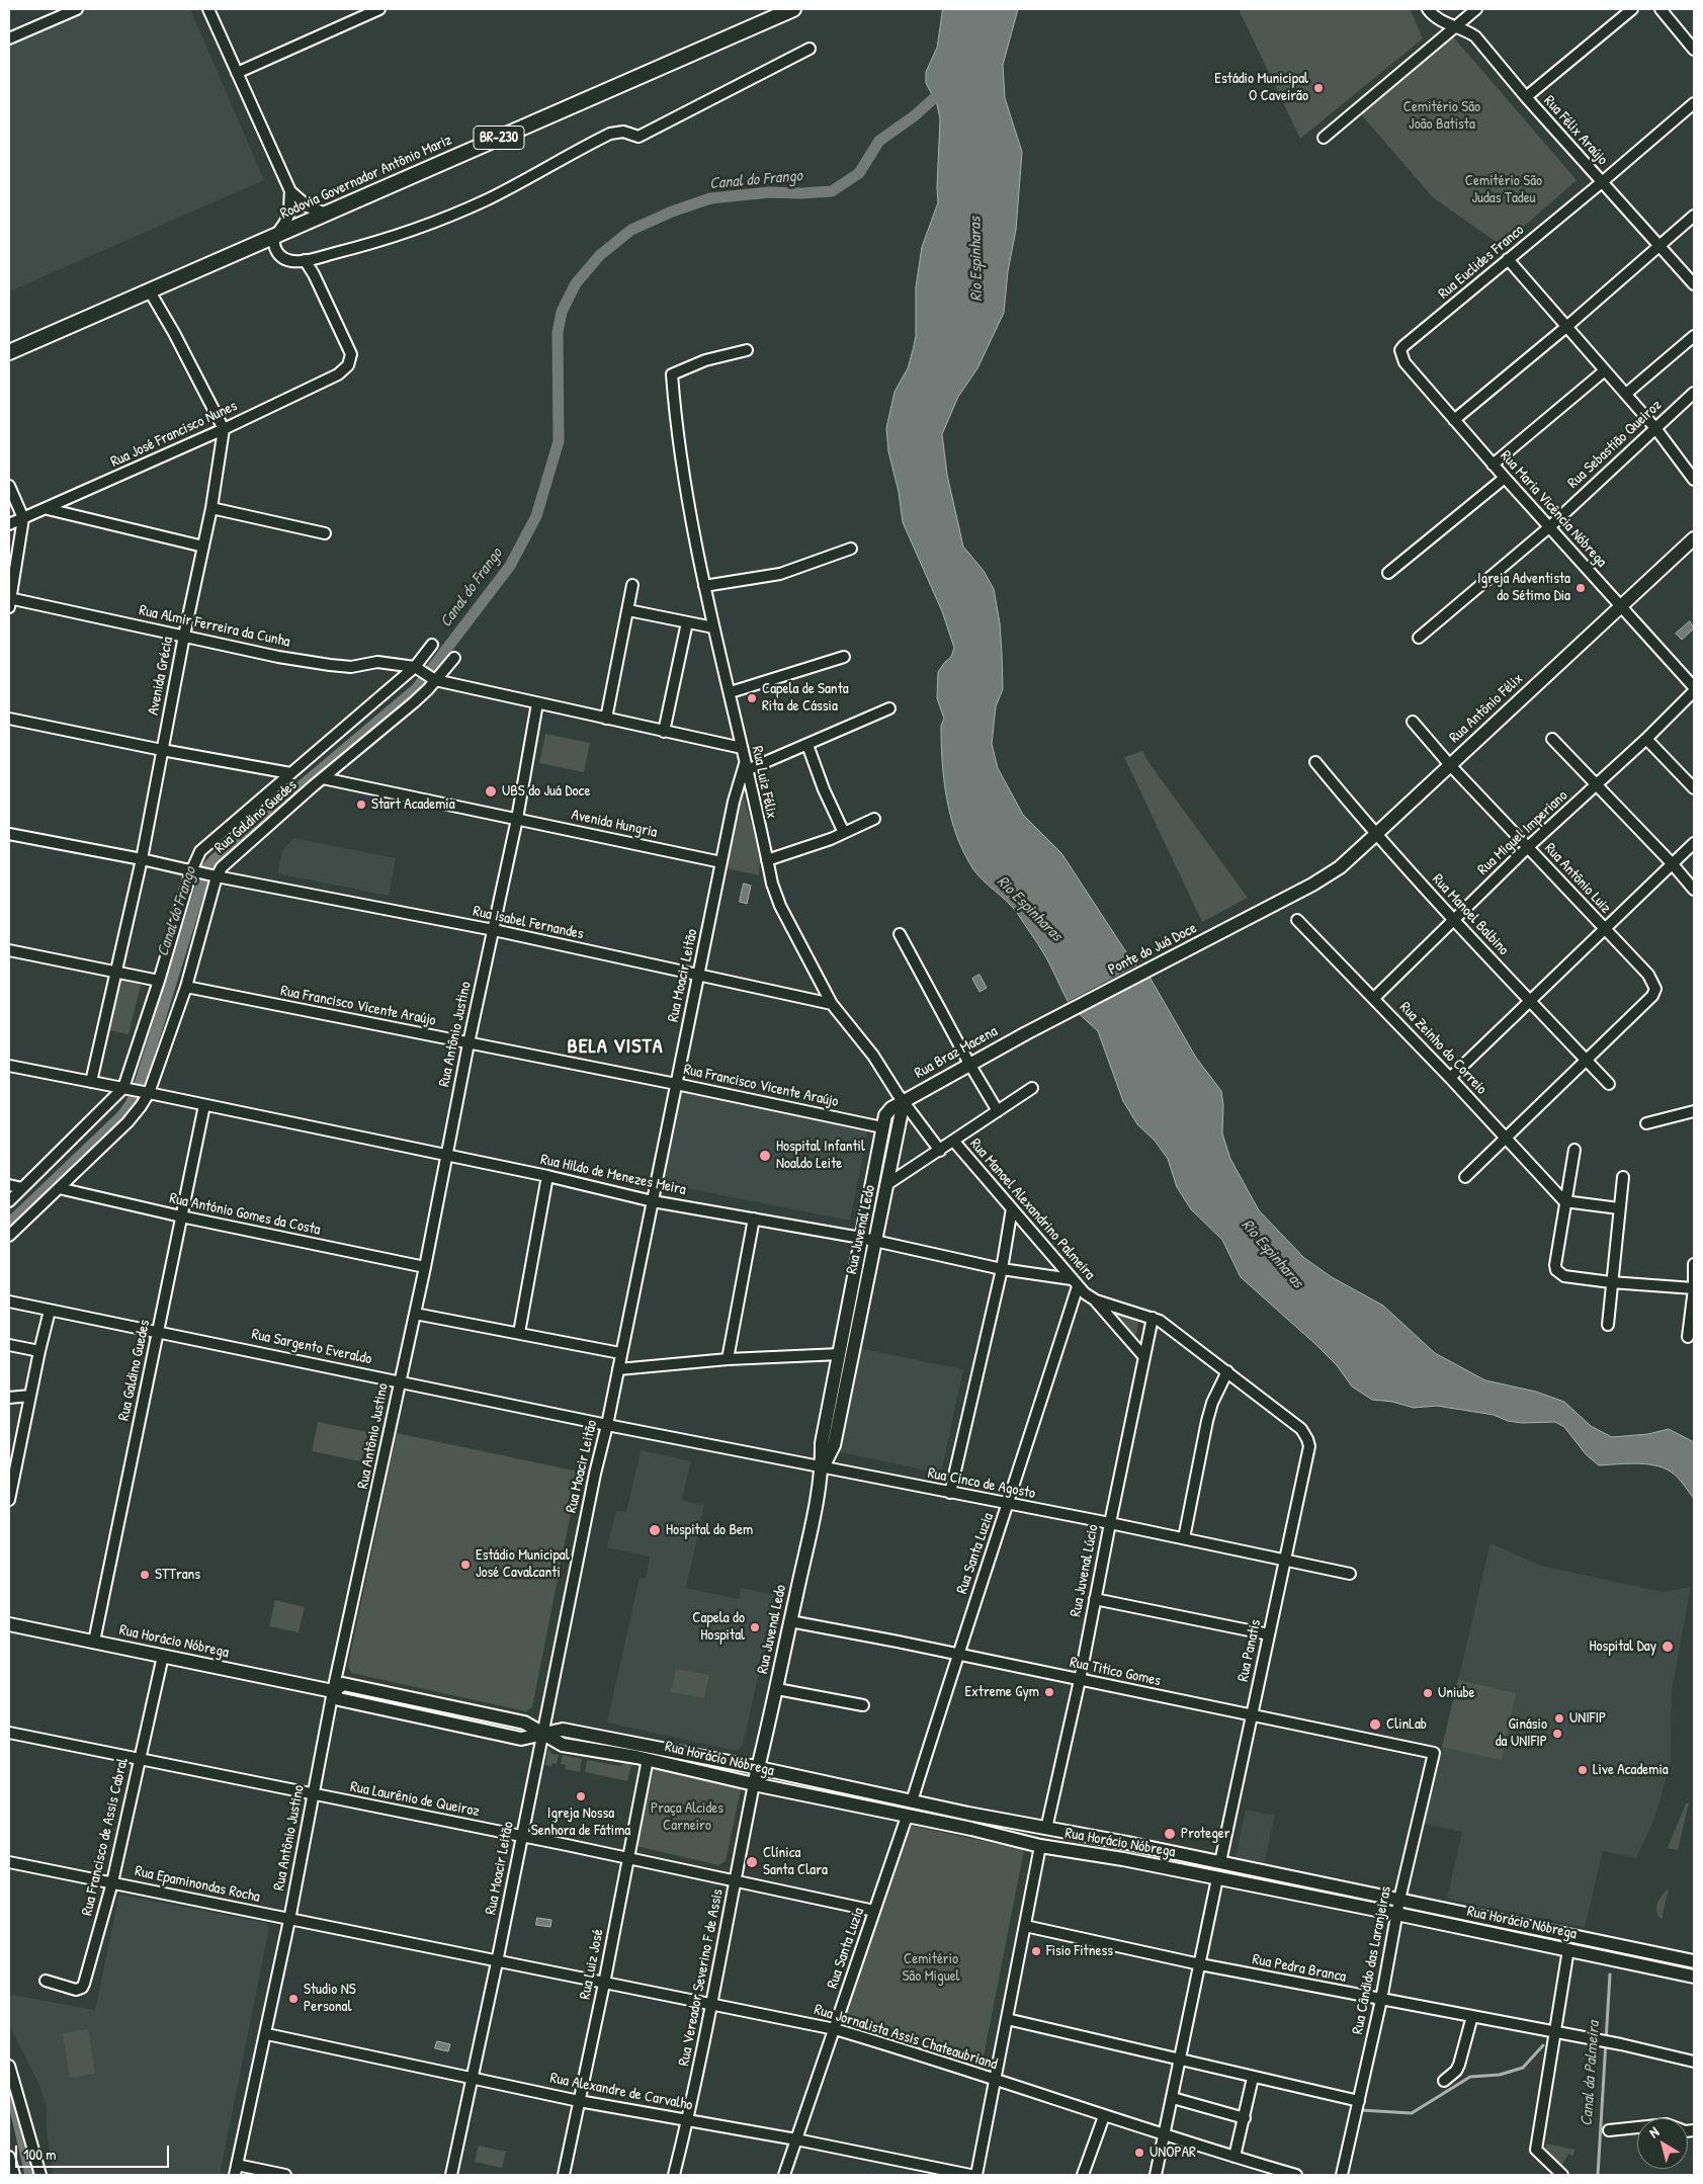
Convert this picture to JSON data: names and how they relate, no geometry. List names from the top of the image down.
{
  "streets": {
    "highway": ["BR-230", "Rodovia Governador Antônio Mariz"],
    "main road": [
      "Rua Antônio Félix",
      "Ponte do Juá Doce",
      "Rua Braz Macena",
      "Rua Juvenal Ledo",
      "Rua Horácio Nóbrega"
    ],
    "street": [
      "Rua Félix Araújo",
      "Rua Euclides Franco",
      "Rua José Francisco Nunes",
      "Rua Sebastião Queiroz",
      "Rua Maria Vicência Nóbrega",
      "Rua Almir Ferreira da Cunha",
      "Avenida Grécia",
      "Rua Luiz Félix",
      "Rua Galdino Guedes",
      "Avenida Hungria",
      "Rua Miguel Imperiano",
      "Rua Antônio Luiz",
      "Rua Manoel Balbino",
      "Rua Isabel Fernandes",
      "Rua Moacir Leitão",
      "Rua Francisco Vicente Araújo",
      "Rua Antônio Justino",
      "Rua Zeinho do Correio",
      "Rua Hildo de Menezes Meira",
      "Rua Manoel Alexandrino Palmeira",
      "Rua António Gomes da Costa",
      "Rua Sargento Everaldo",
      "Rua Cinco de Agosto",
      "Rua Santa Luzia",
      "Rua Juvenal Lúcio",
      "Rua Panatis",
      "Rua Titico Gomes",
      "Rua Laurênio de Queiroz",
      "Rua Francisco de Assis Cabral",
      "Rua Epaminondas Rocha",
      "Rua Cândido das Laranjeiras",
      "Rua Luiz José",
      "Rua Pedra Branca",
      "Rua Vereador Severino F de Assis",
      "Rua Jornalista Assis Chateaubriand",
      "Rua Alexandre de Carvalho"
    ]
  },
  "crossings": [
    ["Rua Félix Araújo", "Rua Euclides Franco"],
    ["Rua Euclides Franco", "Rua Maria Vicência Nóbrega"],
    ["Rua José Francisco Nunes", "Avenida Grécia"],
    ["Rua Sebastião Queiroz", "Rua Maria Vicência Nóbrega"],
    ["Rua Maria Vicência Nóbrega", "Rua Antônio Félix"],
    ["Rua Almir Ferreira da Cunha", "Avenida Grécia"],
    ["Rua Almir Ferreira da Cunha", "Rua Luiz Félix"],
    ["Rua Almir Ferreira da Cunha", "Rua Galdino Guedes"],
    ["Rua Almir Ferreira da Cunha", "Rua Antônio Justino"],
    ["Avenida Grécia", "Rua Isabel Fernandes"],
    ["Avenida Grécia", "Rua Hildo de Menezes Meira"],
    ["Rua Antônio Félix", "Rua Antônio Luiz"],
    ["Rua Antônio Félix", "Rua Manoel Balbino"],
    ["Rua Antônio Félix", "Ponte do Juá Doce"],
    ["Rua Luiz Félix", "Rua Isabel Fernandes"],
    ["Rua Luiz Félix", "Rua Moacir Leitão"],
    ["Rua Luiz Félix", "Rua Braz Macena"],
    ["Rua Luiz Félix", "Rua Juvenal Ledo"],
    ["Rua Galdino Guedes", "Avenida Hungria"],
    ["Rua Galdino Guedes", "Rua Isabel Fernandes"],
    ["Rua Galdino Guedes", "Rua Francisco Vicente Araújo"],
    ["Rua Galdino Guedes", "Rua Hildo de Menezes Meira"],
    ["Rua Galdino Guedes", "Rua António Gomes da Costa"],
    ["Rua Galdino Guedes", "Rua Sargento Everaldo"],
    ["Rua Galdino Guedes", "Rua Horácio Nóbrega"],
    ["Avenida Hungria", "Rua Moacir Leitão"],
    ["Avenida Hungria", "Rua Antônio Justino"],
    ["Rua Miguel Imperiano", "Rua Antônio Luiz"],
    ["Rua Miguel Imperiano", "Rua Manoel Balbino"],
    ["Rua Miguel Imperiano", "Rua Zeinho do Correio"],
    ["Rua Antônio Luiz", "Rua Manoel Balbino"],
    ["Rua Isabel Fernandes", "Rua Moacir Leitão"],
    ["Rua Isabel Fernandes", "Rua Antônio Justino"],
    ["Ponte do Juá Doce", "Rua Braz Macena"],
    ["Rua Moacir Leitão", "Rua Francisco Vicente Araújo"],
    ["Rua Moacir Leitão", "Rua Hildo de Menezes Meira"],
    ["Rua Moacir Leitão", "Rua Sargento Everaldo"],
    ["Rua Moacir Leitão", "Rua Cinco de Agosto"],
    ["Rua Moacir Leitão", "Rua Horácio Nóbrega"],
    ["Rua Moacir Leitão", "Rua Laurênio de Queiroz"],
    ["Rua Moacir Leitão", "Rua Epaminondas Rocha"],
    ["Rua Moacir Leitão", "Rua Jornalista Assis Chateaubriand"],
    ["Rua Moacir Leitão", "Rua Alexandre de Carvalho"],
    ["Rua Francisco Vicente Araújo", "Rua Antônio Justino"],
    ["Rua Francisco Vicente Araújo", "Rua Juvenal Ledo"],
    ["Rua Antônio Justino", "Rua Hildo de Menezes Meira"],
    ["Rua Antônio Justino", "Rua António Gomes da Costa"],
    ["Rua Antônio Justino", "Rua Sargento Everaldo"],
    ["Rua Antônio Justino", "Rua Horácio Nóbrega"],
    ["Rua Antônio Justino", "Rua Laurênio de Queiroz"],
    ["Rua Antônio Justino", "Rua Epaminondas Rocha"],
    ["Rua Antônio Justino", "Rua Alexandre de Carvalho"],
    ["Rua Braz Macena", "Rua Juvenal Ledo"],
    ["Rua Hildo de Menezes Meira", "Rua Manoel Alexandrino Palmeira"],
    ["Rua Hildo de Menezes Meira", "Rua Juvenal Ledo"],
    ["Rua Hildo de Menezes Meira", "Rua Santa Luzia"],
    ["Rua Manoel Alexandrino Palmeira", "Rua Santa Luzia"],
    ["Rua Manoel Alexandrino Palmeira", "Rua Juvenal Lúcio"],
    ["Rua Manoel Alexandrino Palmeira", "Rua Panatis"],
    ["Rua Juvenal Ledo", "Rua Cinco de Agosto"],
    ["Rua Juvenal Ledo", "Rua Horácio Nóbrega"],
    ["Rua Juvenal Ledo", "Rua Titico Gomes"],
    ["Rua Juvenal Ledo", "Rua Vereador Severino F de Assis"],
    ["Rua Sargento Everaldo", "Rua Cinco de Agosto"],
    ["Rua Cinco de Agosto", "Rua Santa Luzia"],
    ["Rua Cinco de Agosto", "Rua Juvenal Lúcio"],
    ["Rua Cinco de Agosto", "Rua Panatis"],
    ["Rua Santa Luzia", "Rua Horácio Nóbrega"],
    ["Rua Santa Luzia", "Rua Titico Gomes"],
    ["Rua Santa Luzia", "Rua Laurênio de Queiroz"],
    ["Rua Santa Luzia", "Rua Jornalista Assis Chateaubriand"],
    ["Rua Santa Luzia", "Rua Alexandre de Carvalho"],
    ["Rua Juvenal Lúcio", "Rua Horácio Nóbrega"],
    ["Rua Juvenal Lúcio", "Rua Titico Gomes"],
    ["Rua Horácio Nóbrega", "Rua Panatis"],
    ["Rua Horácio Nóbrega", "Rua Francisco de Assis Cabral"],
    ["Rua Horácio Nóbrega", "Rua Cândido das Laranjeiras"],
    ["Rua Horácio Nóbrega", "Rua Luiz José"],
    ["Rua Horácio Nóbrega", "Rua Vereador Severino F de Assis"],
    ["Rua Panatis", "Rua Titico Gomes"],
    ["Rua Titico Gomes", "Rua Cândido das Laranjeiras"],
    ["Rua Laurênio de Queiroz", "Rua Francisco de Assis Cabral"],
    ["Rua Laurênio de Queiroz", "Rua Luiz José"],
    ["Rua Laurênio de Queiroz", "Rua Vereador Severino F de Assis"],
    ["Rua Francisco de Assis Cabral", "Rua Epaminondas Rocha"],
    ["Rua Epaminondas Rocha", "Rua Jornalista Assis Chateaubriand"],
    ["Rua Cândido das Laranjeiras", "Rua Pedra Branca"],
    ["Rua Luiz José", "Rua Jornalista Assis Chateaubriand"],
    ["Rua Luiz José", "Rua Alexandre de Carvalho"],
    ["Rua Vereador Severino F de Assis", "Rua Jornalista Assis Chateaubriand"],
    ["Rua Vereador Severino F de Assis", "Rua Alexandre de Carvalho"]
  ],
  "districts": ["BELA VISTA"],
  "water": ["Canal do Frango", "Rio Espinharas", "Canal da Palmeira"],
  "parks": [
    "Cemitério São João Batista",
    "Cemitério São Judas Tadeu",
    "Praça Alcides Carneiro",
    "Cemitério São Miguel"
  ],
  "places": [
    "Estádio Municipal O Caveirão",
    "Igreja Adventista do Sétimo Dia",
    "Capela de Santa Rita de Cássia",
    "UBS do Juá Doce",
    "Start Academia",
    "Hospital Infantil Noaldo Leite",
    "Hospital do Bem",
    "Estádio Municipal José Cavalcanti",
    "STTrans",
    "Capela do Hospital",
    "Hospital Day",
    "Extreme Gym",
    "Uniube",
    "UNIFIP",
    "ClinLab",
    "Ginásio da UNIFIP",
    "Live Academia",
    "Igreja Nossa Senhora de Fátima",
    "Proteger",
    "Clínica Santa Clara",
    "Fisio Fitness",
    "Studio NS Personal",
    "UNOPAR"
  ],
  "scale_bar": "100 m",
  "north": "top left"
}
